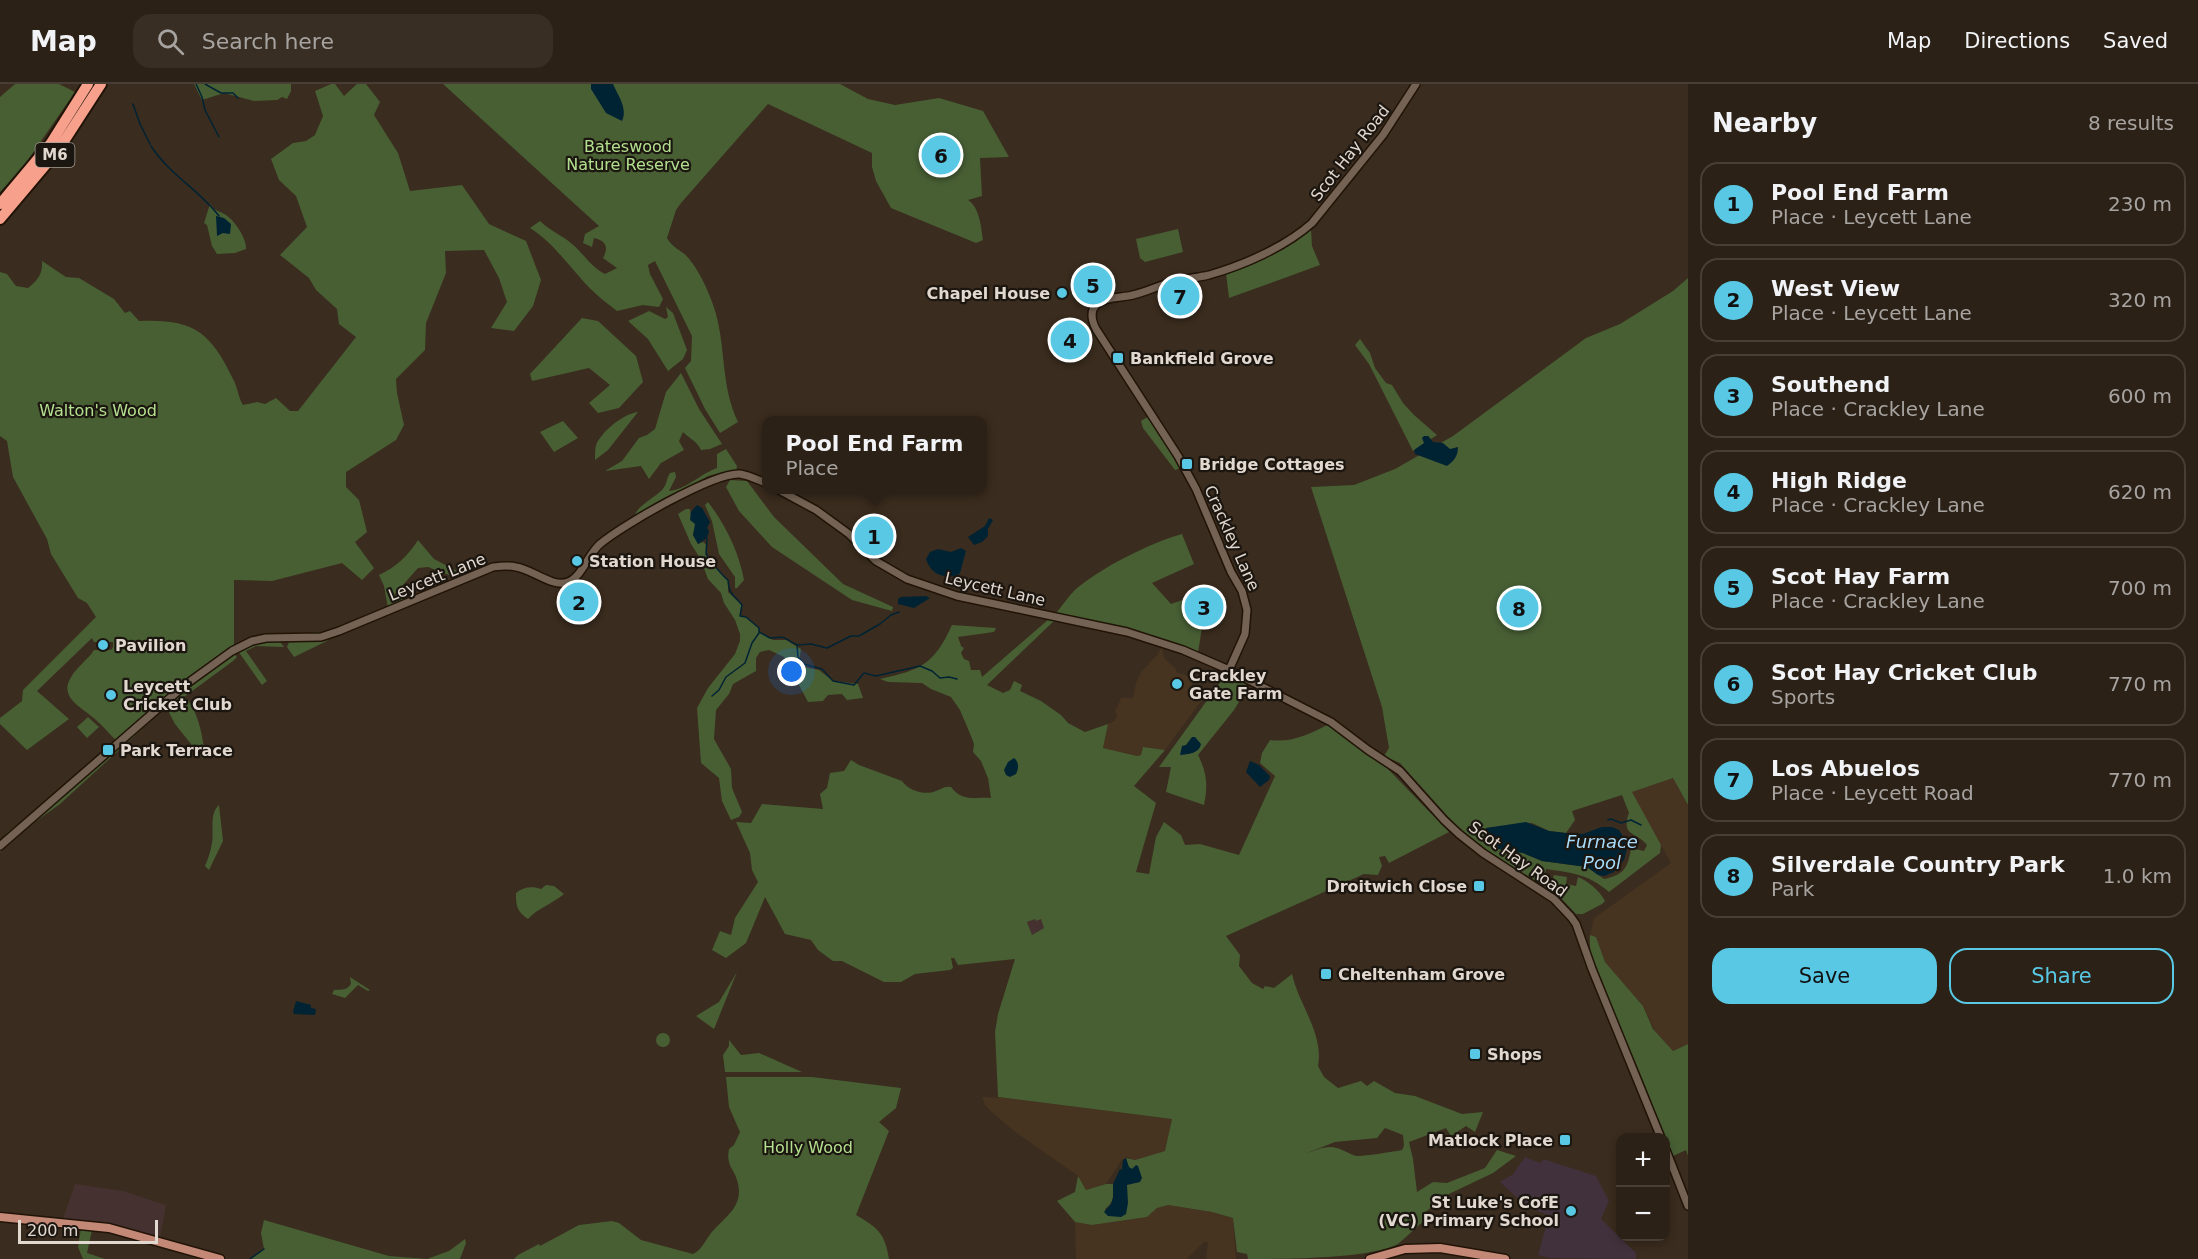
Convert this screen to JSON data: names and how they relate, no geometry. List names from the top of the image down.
{
  "streets": {
    "highway": ["M6"],
    "street": ["Scot Hay Road", "Crackley Lane", "Leycett Lane"]
  },
  "crossings": [
    ["Scot Hay Road", "Crackley Lane"],
    ["Scot Hay Road", "Leycett Lane"],
    ["Crackley Lane", "Leycett Lane"]
  ],
  "water": ["Furnace Pool"],
  "parks": ["Bateswood Nature Reserve", "Walton's Wood", "Holly Wood"],
  "places": {
    "other": [
      "Chapel House",
      "Station House",
      "Pavilion",
      "Crackley Gate Farm",
      "Leycett Cricket Club",
      "St Luke's CofE (VC) Primary School"
    ],
    "transit": [
      "Bankfield Grove",
      "Bridge Cottages",
      "Park Terrace",
      "Droitwich Close",
      "Cheltenham Grove",
      "Shops",
      "Matlock Place"
    ]
  },
  "scale_bar": "200 m",
  "page": {
    "header": "Map",
    "search": "Search here",
    "nav": ["Map", "Directions", "Saved"],
    "heading": ["Nearby", "8 results"],
    "pins": [
      "6",
      "5",
      "7",
      "4",
      "1",
      "2",
      "3",
      "8"
    ],
    "list": [
      {
        "mark": "1",
        "name": "Pool End Farm",
        "note": "Place · Leycett Lane",
        "value": "230 m"
      },
      {
        "mark": "2",
        "name": "West View",
        "note": "Place · Leycett Lane",
        "value": "320 m"
      },
      {
        "mark": "3",
        "name": "Southend",
        "note": "Place · Crackley Lane",
        "value": "600 m"
      },
      {
        "mark": "4",
        "name": "High Ridge",
        "note": "Place · Crackley Lane",
        "value": "620 m"
      },
      {
        "mark": "5",
        "name": "Scot Hay Farm",
        "note": "Place · Crackley Lane",
        "value": "700 m"
      },
      {
        "mark": "6",
        "name": "Scot Hay Cricket Club",
        "note": "Sports",
        "value": "770 m"
      },
      {
        "mark": "7",
        "name": "Los Abuelos",
        "note": "Place · Leycett Road",
        "value": "770 m"
      },
      {
        "mark": "8",
        "name": "Silverdale Country Park",
        "note": "Park",
        "value": "1.0 km"
      }
    ],
    "popup": ["Pool End Farm", "Place"],
    "buttons": ["Save", "Share"],
    "map_buttons": ["+", "−"],
    "scale": "200 m"
  }
}
